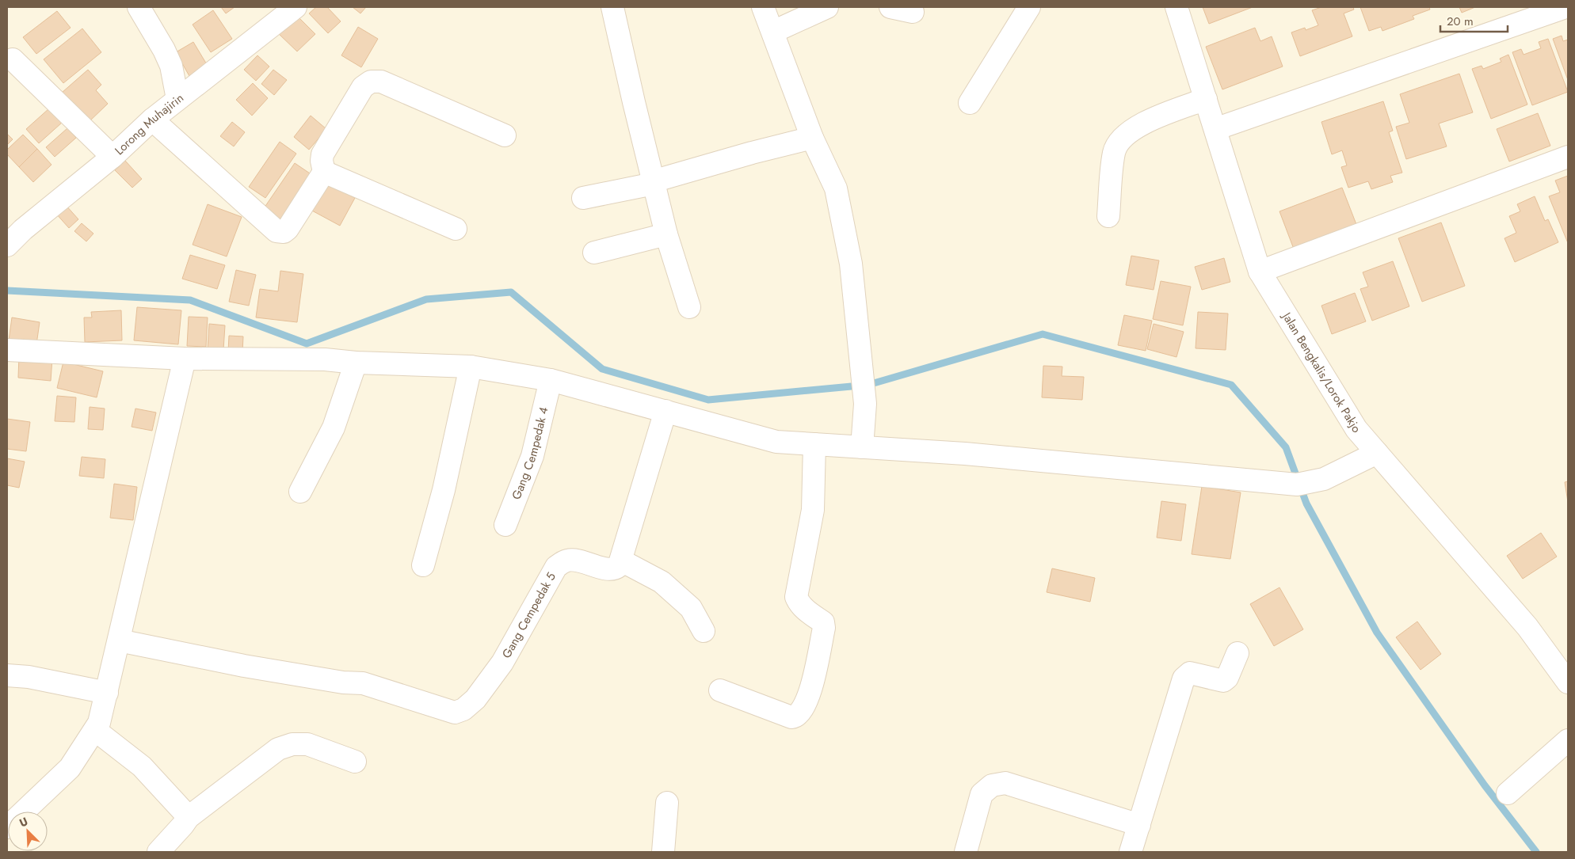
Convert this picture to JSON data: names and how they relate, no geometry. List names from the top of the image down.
{
  "streets": {
    "street": [
      "Lorong Muhajirin",
      "Jalan Bengkalis/Lorok Pakjo",
      "Gang Cempedak 4",
      "Gang Cempedak 5"
    ]
  },
  "scale_bar": "20 m",
  "north": "top left"
}
